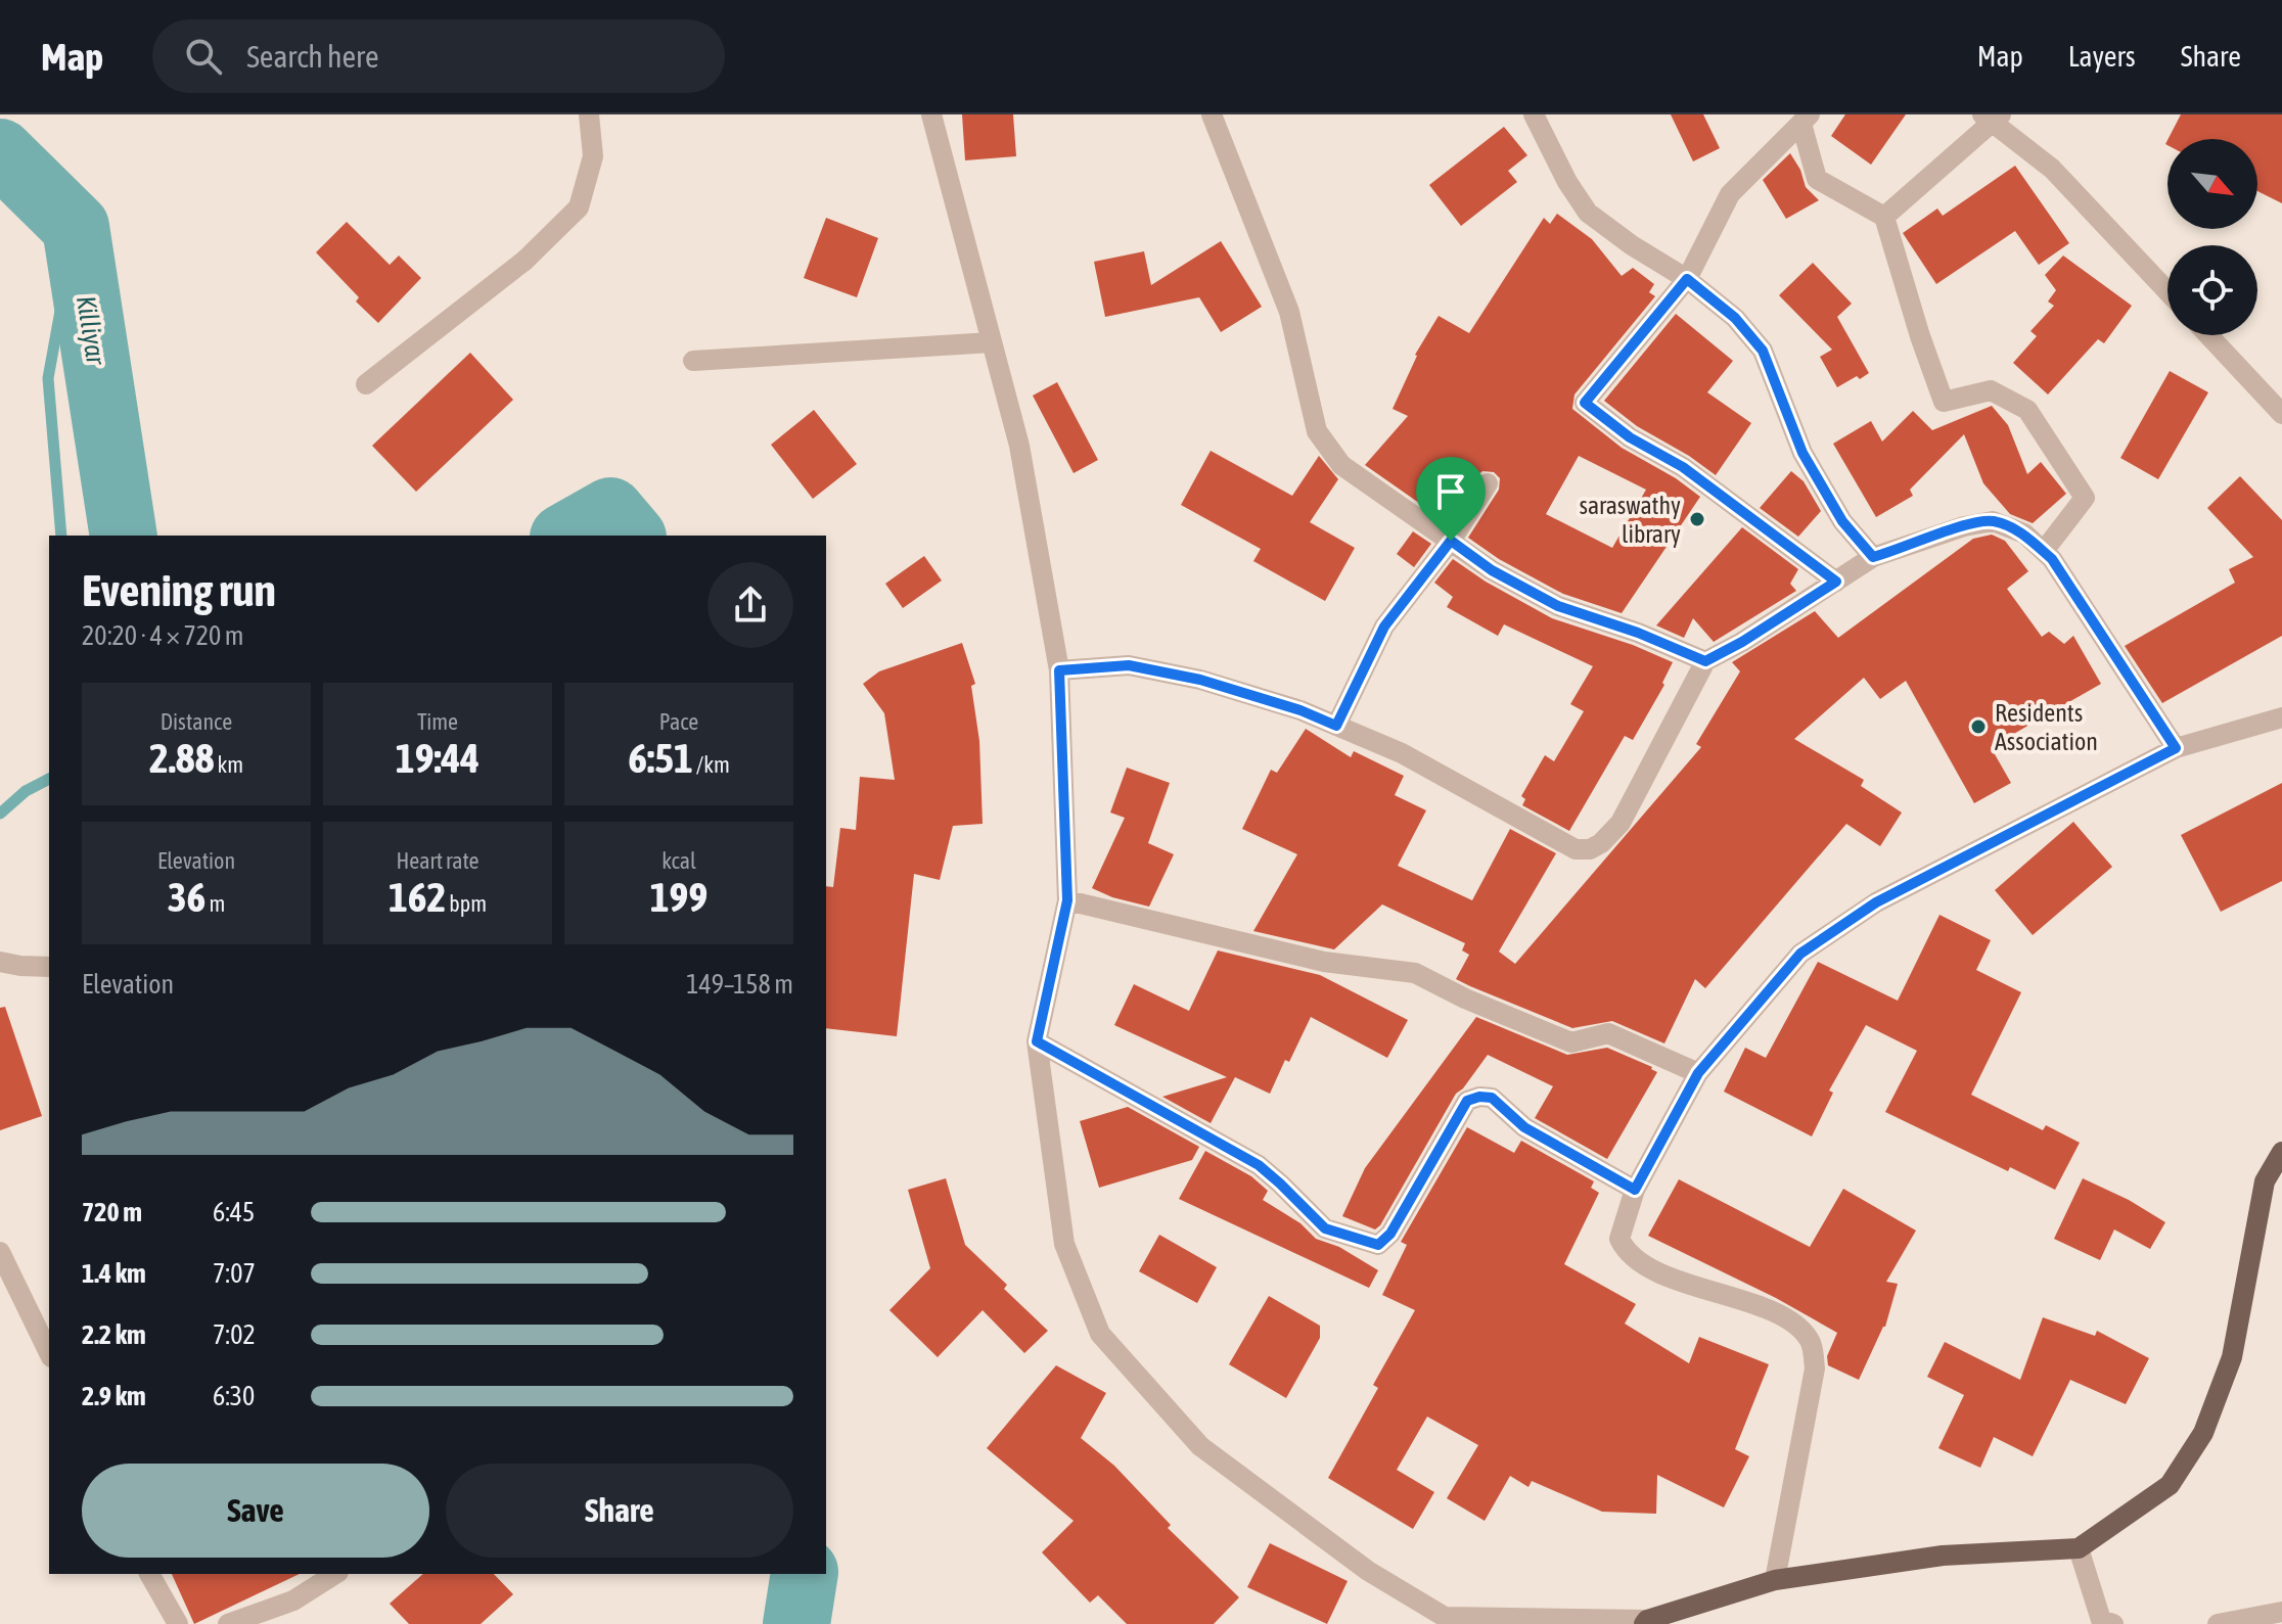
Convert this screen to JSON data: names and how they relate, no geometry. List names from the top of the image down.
{
  "water": ["Killiyar"],
  "places": ["saraswathy library", "Residents Association"],
  "north": "bottom right",
  "page": {
    "header": "Map",
    "search": "Search here",
    "nav": ["Map", "Layers", "Share"],
    "heading": ["Evening run", "20:20 · 4 × 720 m"],
    "stats": [
      ["Distance", "2.88 km"],
      ["Time", "19:44"],
      ["Pace", "6:51 /km"],
      ["Elevation", "36 m"],
      ["Heart rate", "162 bpm"],
      ["kcal", "199"]
    ],
    "chart": ["Elevation", "149–158 m"],
    "list": [
      {
        "name": "720 m",
        "note": "6:45"
      },
      {
        "name": "1.4 km",
        "note": "7:07"
      },
      {
        "name": "2.2 km",
        "note": "7:02"
      },
      {
        "name": "2.9 km",
        "note": "6:30"
      }
    ],
    "buttons": ["Save", "Share"]
  }
}
